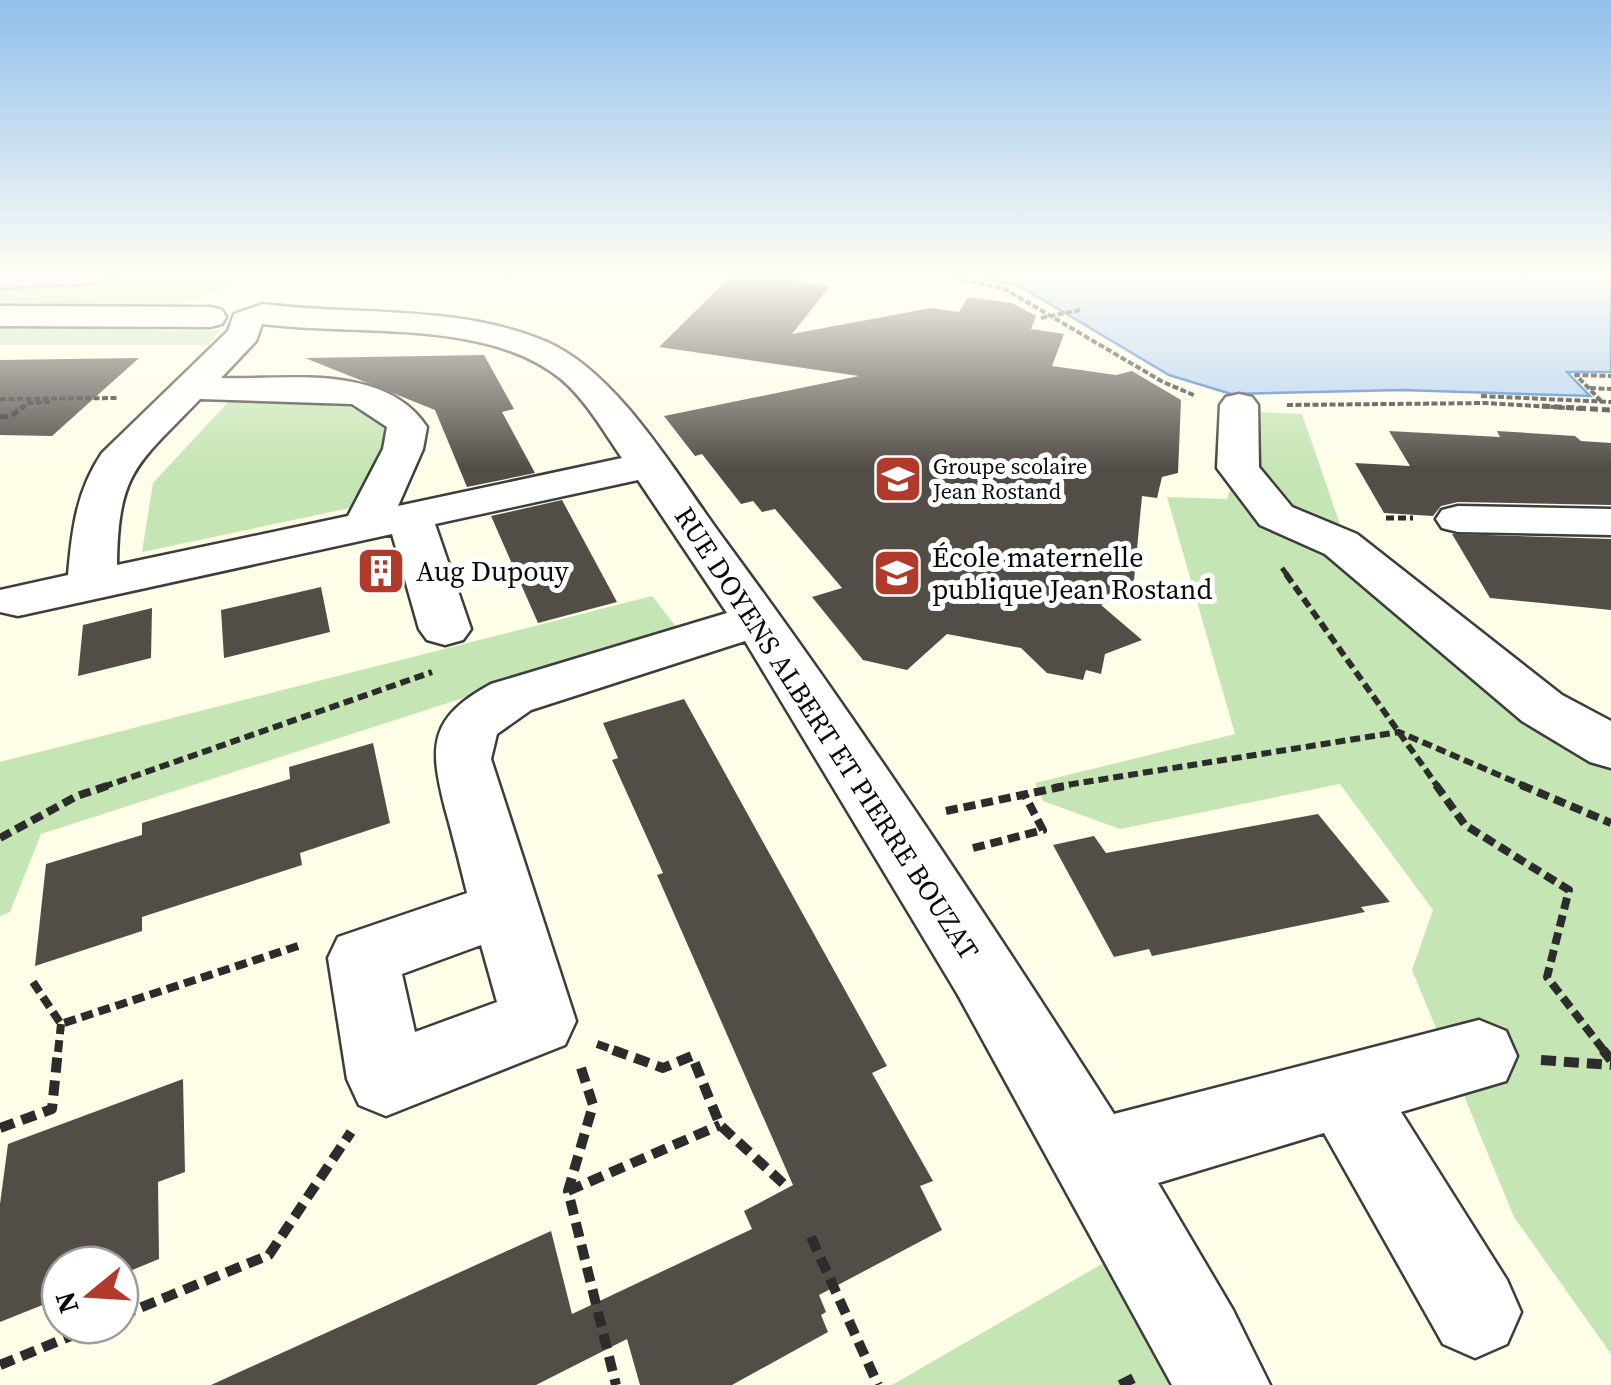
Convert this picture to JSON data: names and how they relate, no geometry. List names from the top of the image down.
{
  "streets": {
    "street": ["RUE DOYENS ALBERT ET PIERRE BOUZAT"]
  },
  "places": {
    "school or university": ["Groupe scolaire Jean Rostand", "École maternelle publique Jean Rostand"],
    "building": ["Aug Dupouy"]
  },
  "north": "left"
}
